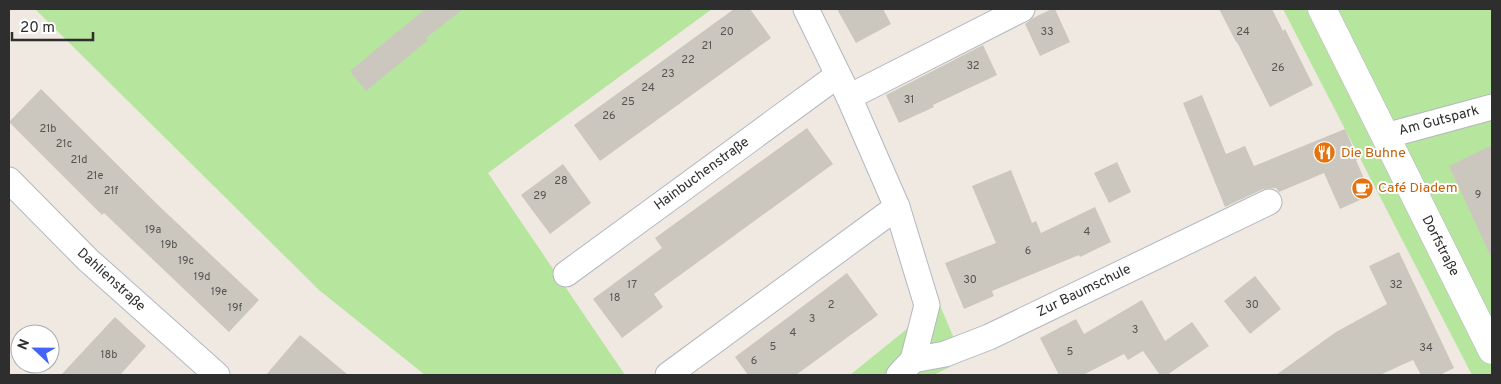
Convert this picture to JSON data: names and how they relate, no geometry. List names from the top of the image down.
{
  "streets": {
    "main road": ["Dorfstraße"],
    "street": [
      "Am Gutspark",
      "Hainbuchenstraße",
      "Dahlienstraße",
      "Zur Baumschule"
    ]
  },
  "crossings": [
    ["Am Gutspark", "Dorfstraße"]
  ],
  "places": {
    "restaurant": ["Die Buhne"],
    "cafe": ["Café Diadem"]
  },
  "house_numbers": [
    "20",
    "33",
    "24",
    "21",
    "22",
    "32",
    "26",
    "23",
    "24",
    "31",
    "25",
    "26",
    "21b",
    "21c",
    "21d",
    "21e",
    "28",
    "21f",
    "9",
    "29",
    "19a",
    "4",
    "19b",
    "6",
    "19c",
    "19d",
    "30",
    "17",
    "32",
    "19e",
    "18",
    "2",
    "30",
    "19f",
    "3",
    "3",
    "4",
    "5",
    "34",
    "5",
    "18b",
    "6"
  ],
  "scale_bar": "20 m",
  "north": "left"
}
